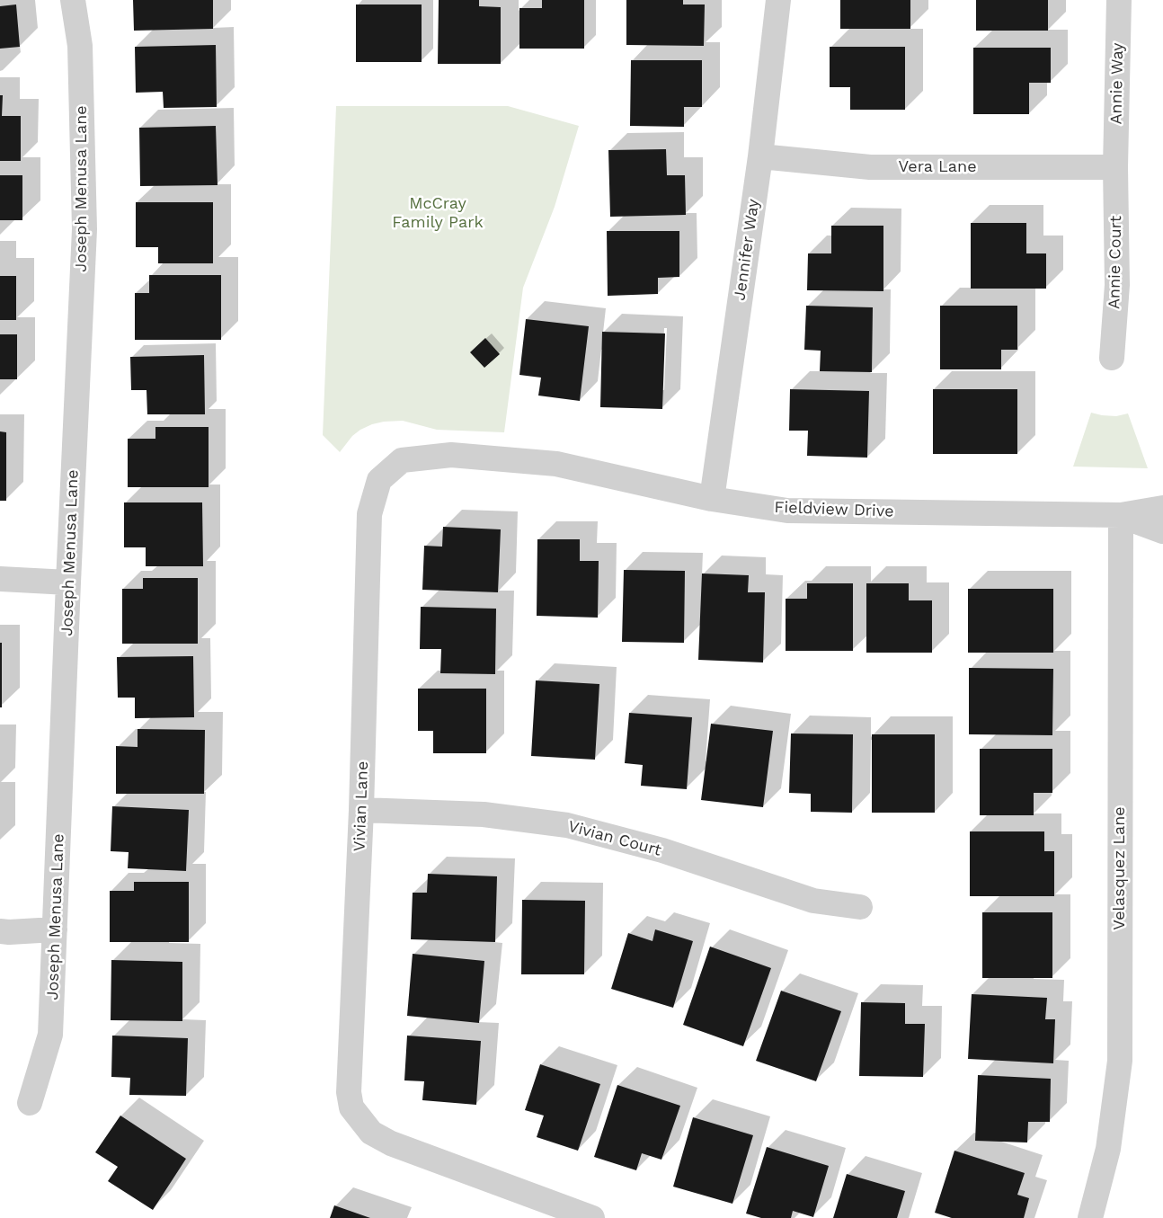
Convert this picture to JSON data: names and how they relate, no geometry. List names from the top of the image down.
{
  "streets": {
    "street": [
      "Annie Way",
      "Vera Lane",
      "Joseph Menusa Lane",
      "Jennifer Way",
      "Annie Court",
      "Fieldview Drive",
      "Vivian Lane",
      "Vivian Court",
      "Velasquez Lane"
    ]
  },
  "crossings": [
    ["Annie Way", "Vera Lane"],
    ["Annie Way", "Annie Court"],
    ["Vera Lane", "Jennifer Way"],
    ["Vera Lane", "Annie Court"],
    ["Jennifer Way", "Fieldview Drive"],
    ["Fieldview Drive", "Vivian Lane"],
    ["Fieldview Drive", "Velasquez Lane"],
    ["Vivian Lane", "Vivian Court"]
  ],
  "parks": ["McCray Family Park"]
}
